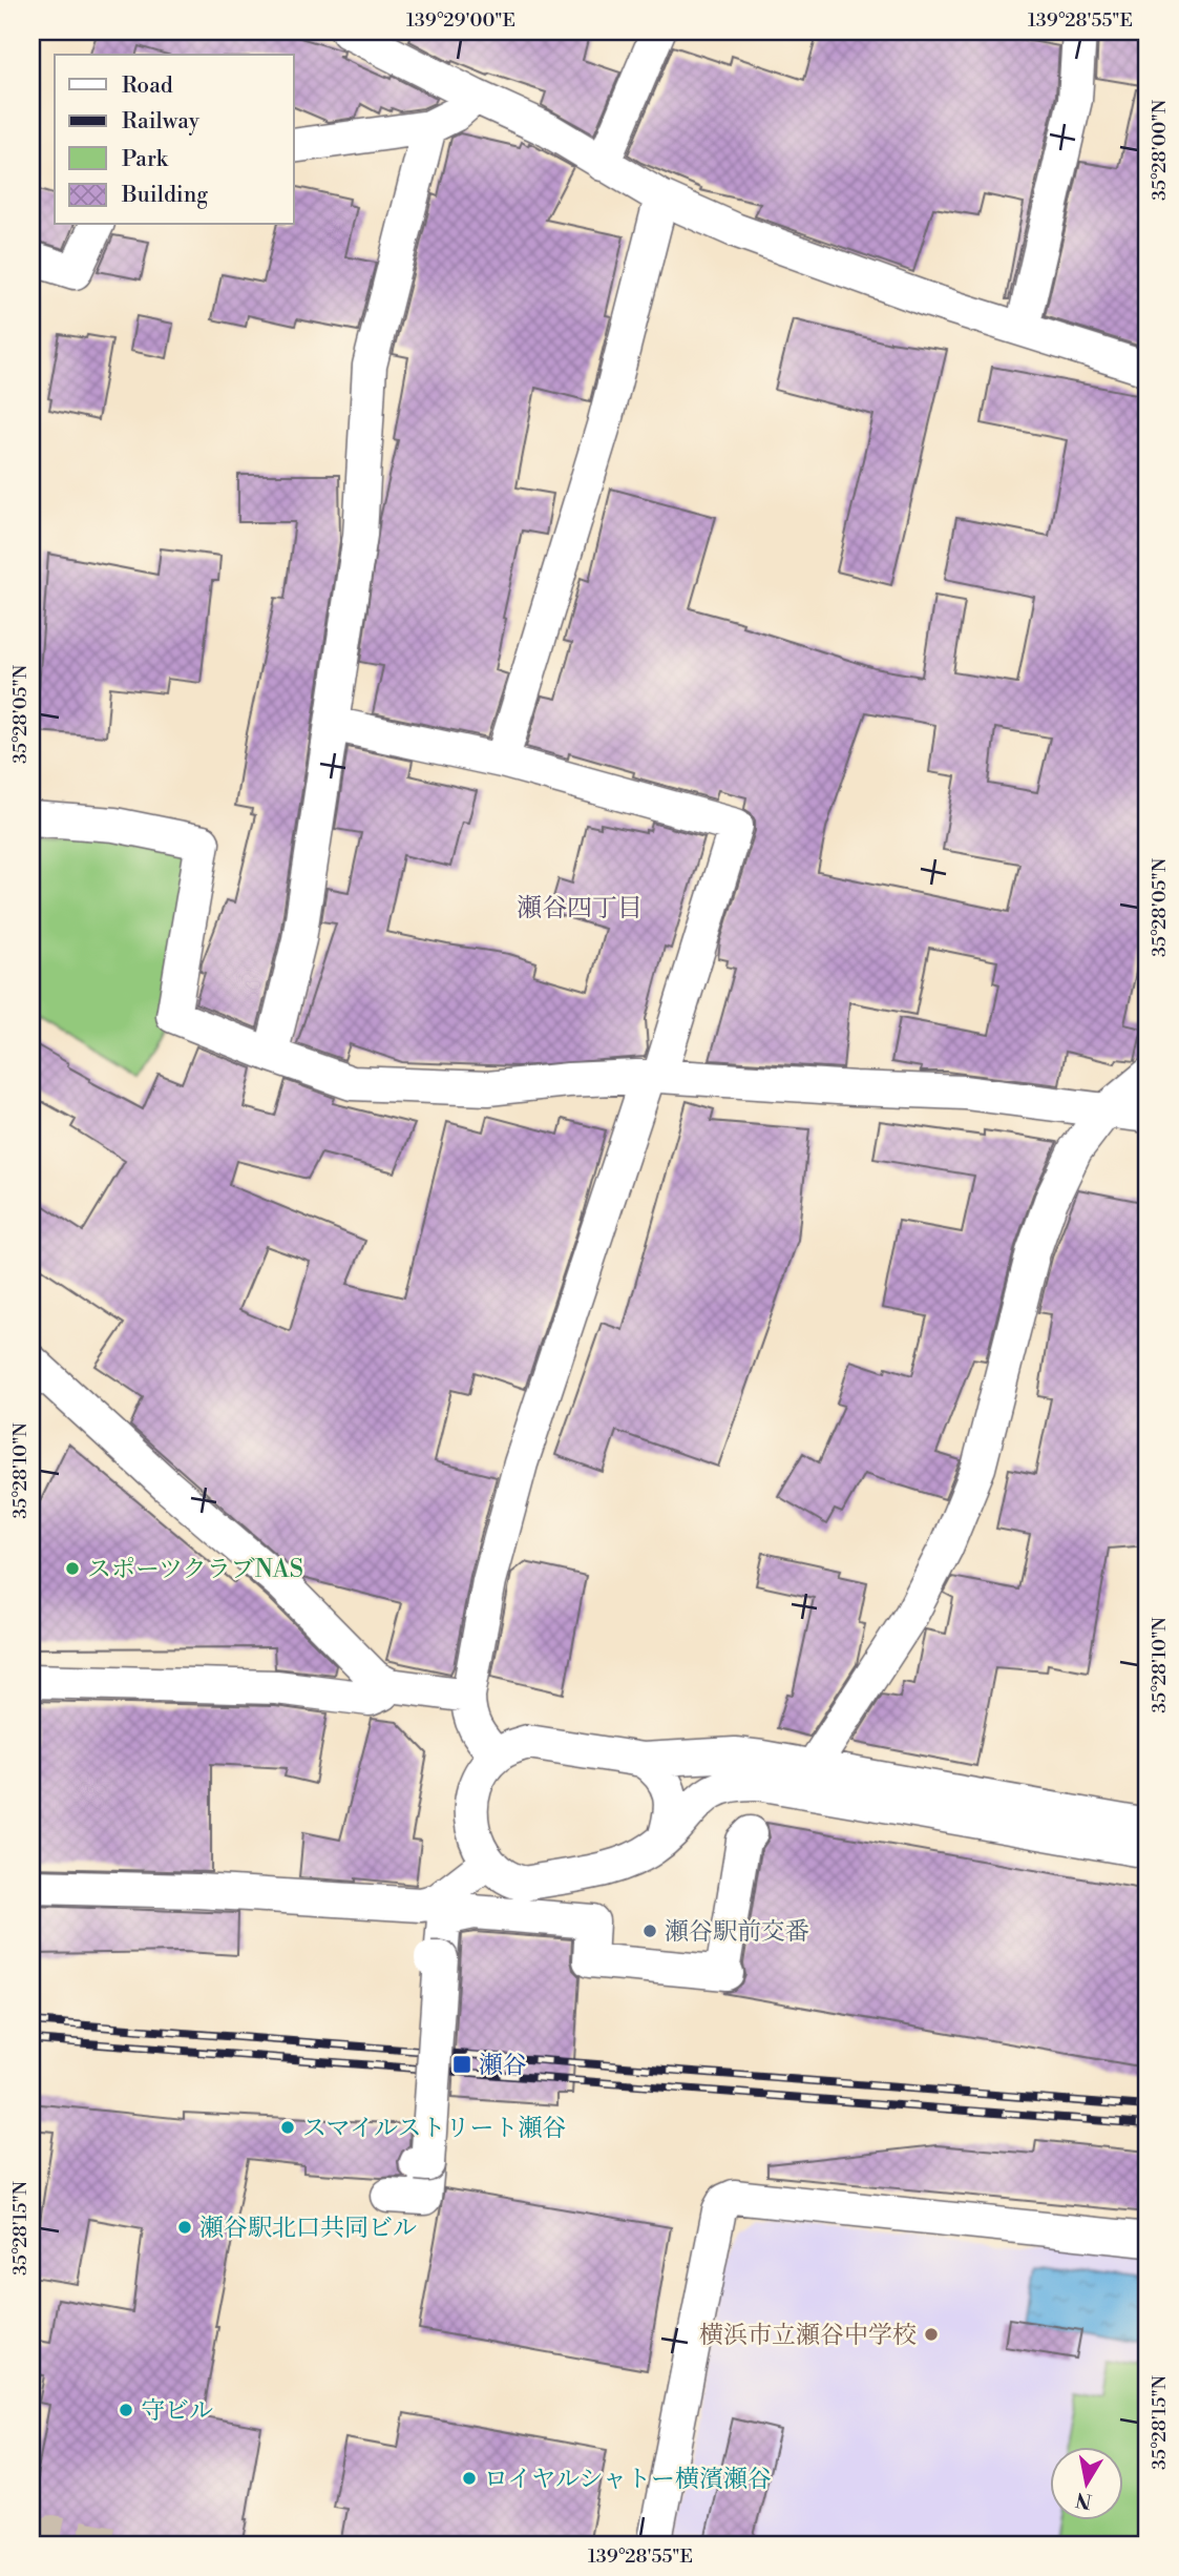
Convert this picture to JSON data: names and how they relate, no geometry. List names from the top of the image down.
{
  "districts": ["瀬谷四丁目"],
  "places": {
    "other": [
      "スポーツクラブNAS",
      "瀬谷駅前交番",
      "スマイルストリート瀬谷",
      "瀬谷駅北口共同ビル",
      "横浜市立瀬谷中学校",
      "守ビル",
      "ロイヤルシャトー横濱瀬谷"
    ],
    "transit": ["瀬谷"]
  },
  "legend": [
    "Road",
    "Railway",
    "Park",
    "Building"
  ],
  "north": "bottom",
  "coordinates": [
    "139°29'00\"E",
    "139°28'55\"E",
    "35°28'00\"N",
    "35°28'05\"N",
    "35°28'10\"N",
    "35°28'15\"N"
  ]
}
